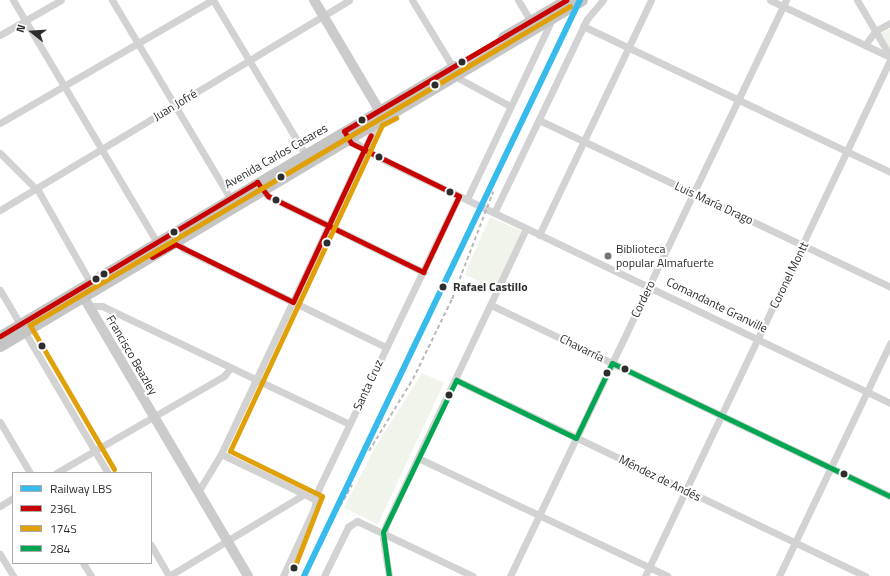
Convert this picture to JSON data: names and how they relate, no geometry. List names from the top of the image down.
{
  "streets": {
    "main road": ["Avenida Carlos Casares"],
    "street": [
      "Juan Jofré",
      "Luis María Drago",
      "Coronel Montt",
      "Cordero",
      "Comandante Granville",
      "Chavarría",
      "Francisco Beazley",
      "Santa Cruz",
      "Méndez de Andés"
    ]
  },
  "crossings": [
    ["Avenida Carlos Casares", "Comandante Granville"],
    ["Avenida Carlos Casares", "Francisco Beazley"],
    ["Avenida Carlos Casares", "Santa Cruz"],
    ["Luis María Drago", "Coronel Montt"],
    ["Luis María Drago", "Cordero"],
    ["Coronel Montt", "Comandante Granville"],
    ["Coronel Montt", "Chavarría"],
    ["Coronel Montt", "Méndez de Andés"],
    ["Cordero", "Comandante Granville"],
    ["Cordero", "Chavarría"],
    ["Cordero", "Méndez de Andés"],
    ["Comandante Granville", "Santa Cruz"]
  ],
  "places": ["Biblioteca popular Almafuerte", "Rafael Castillo"],
  "lines": [
    "rail line LBS",
    "transit line 236L",
    "transit line 174S",
    "transit line 284"
  ],
  "legend": [
    "Railway LBS",
    "236L",
    "174S",
    "284"
  ],
  "north": "left"
}
